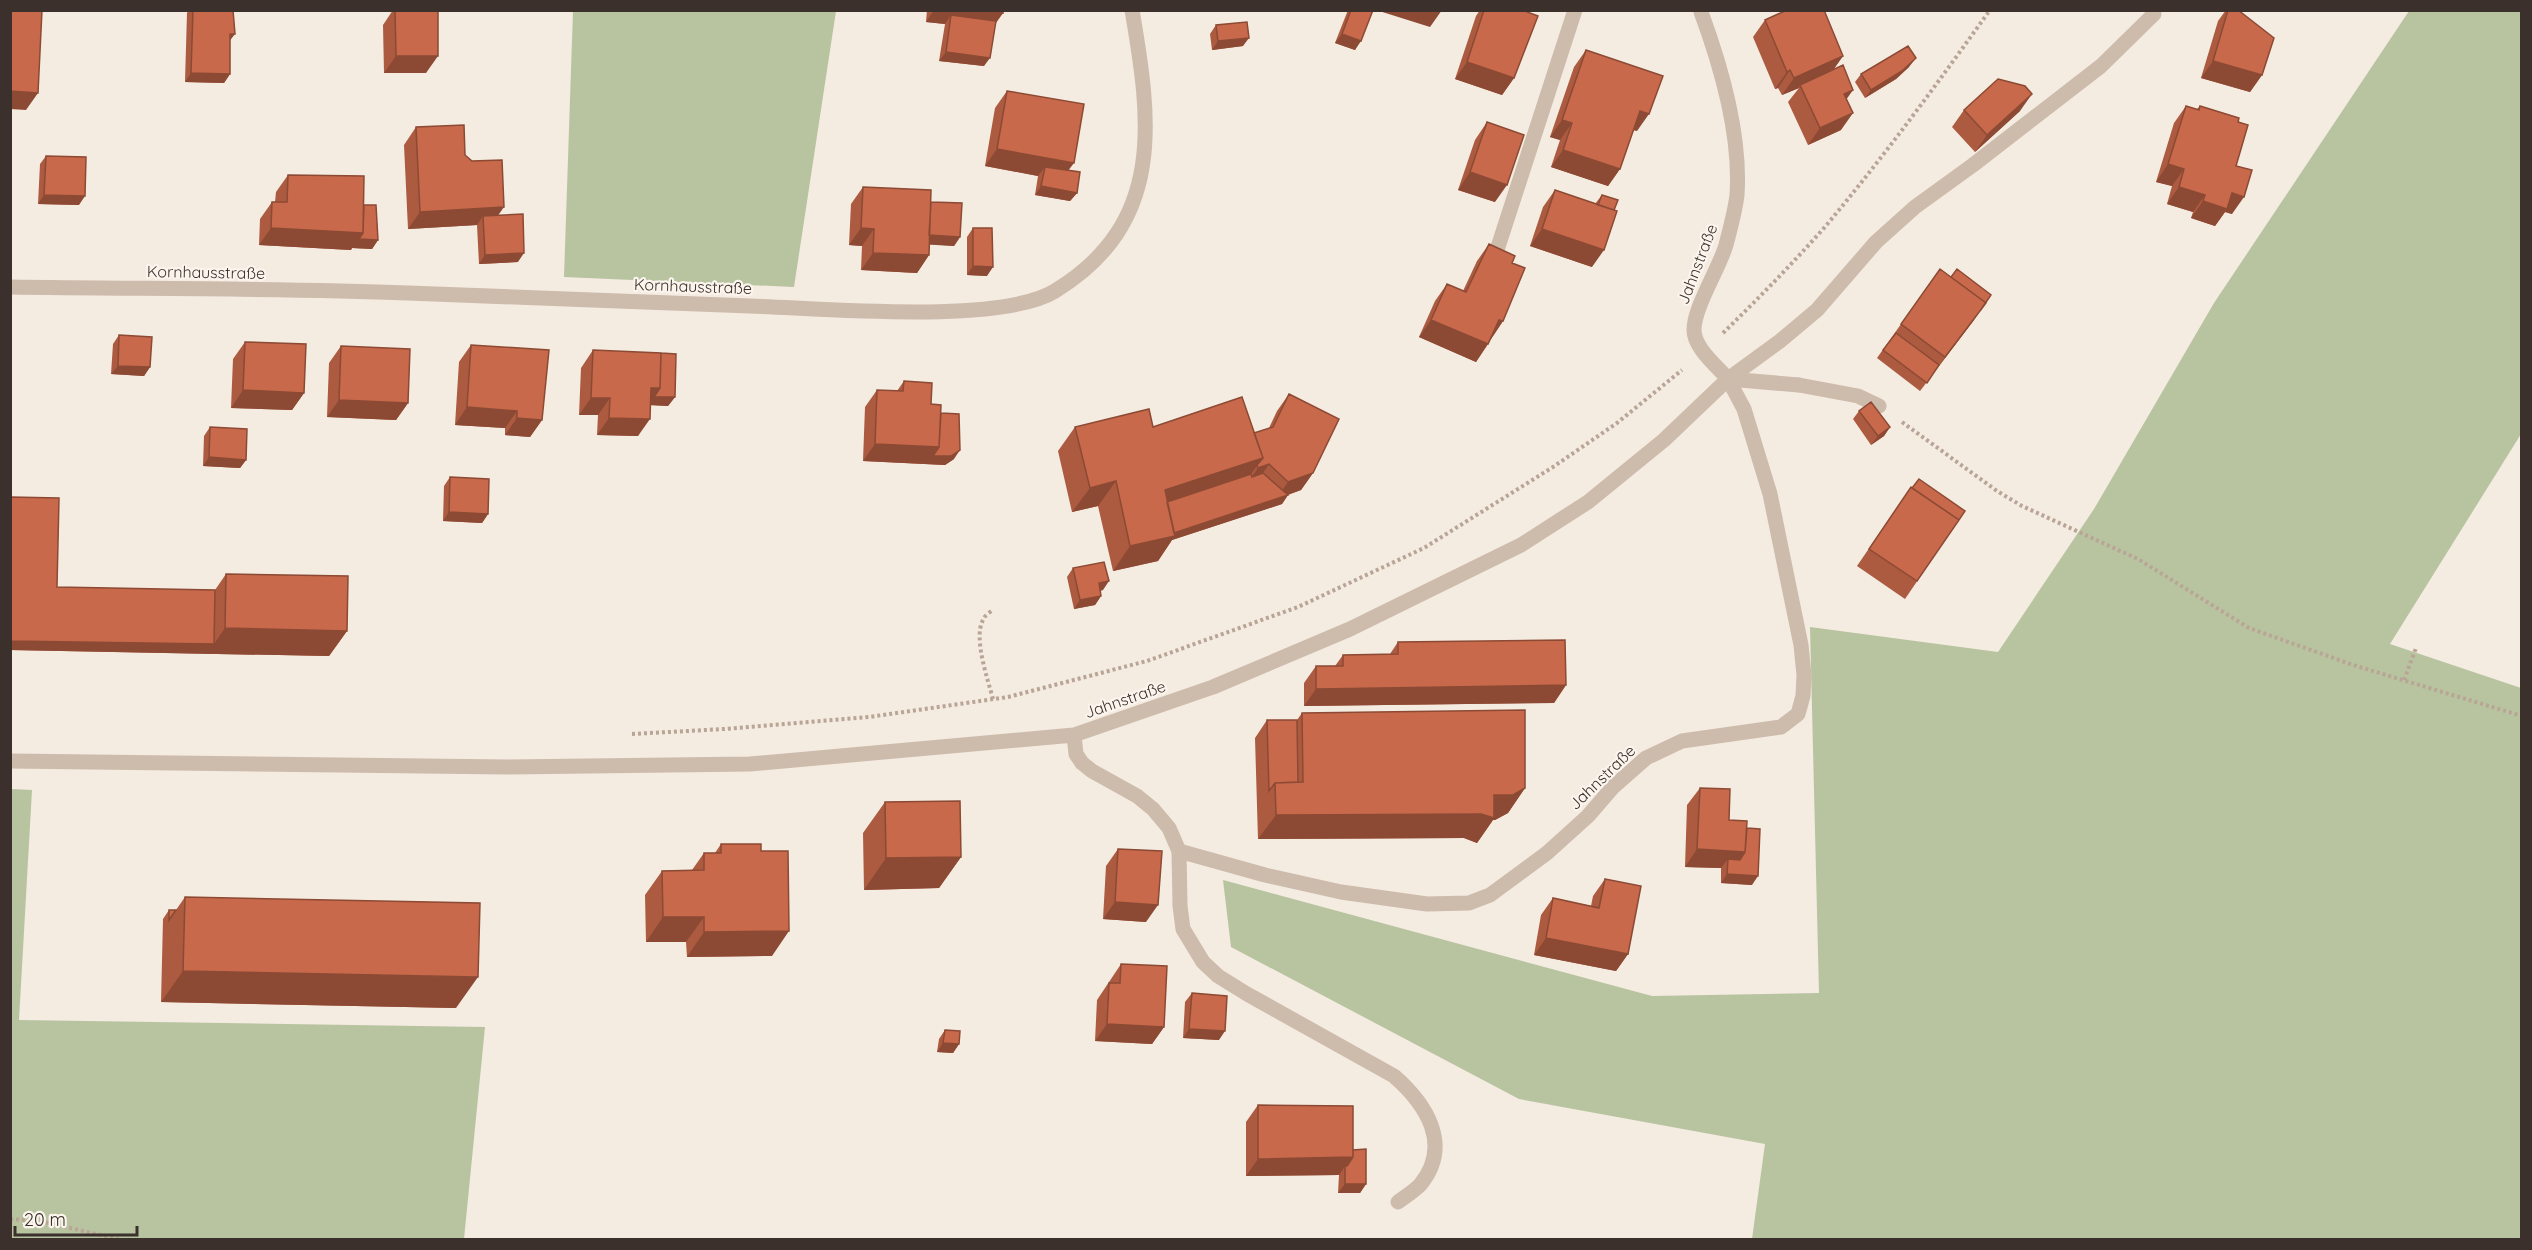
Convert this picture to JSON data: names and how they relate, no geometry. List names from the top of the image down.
{
  "streets": {
    "street": ["Jahnstraße", "Kornhausstraße"]
  },
  "scale_bar": "20 m"
}
